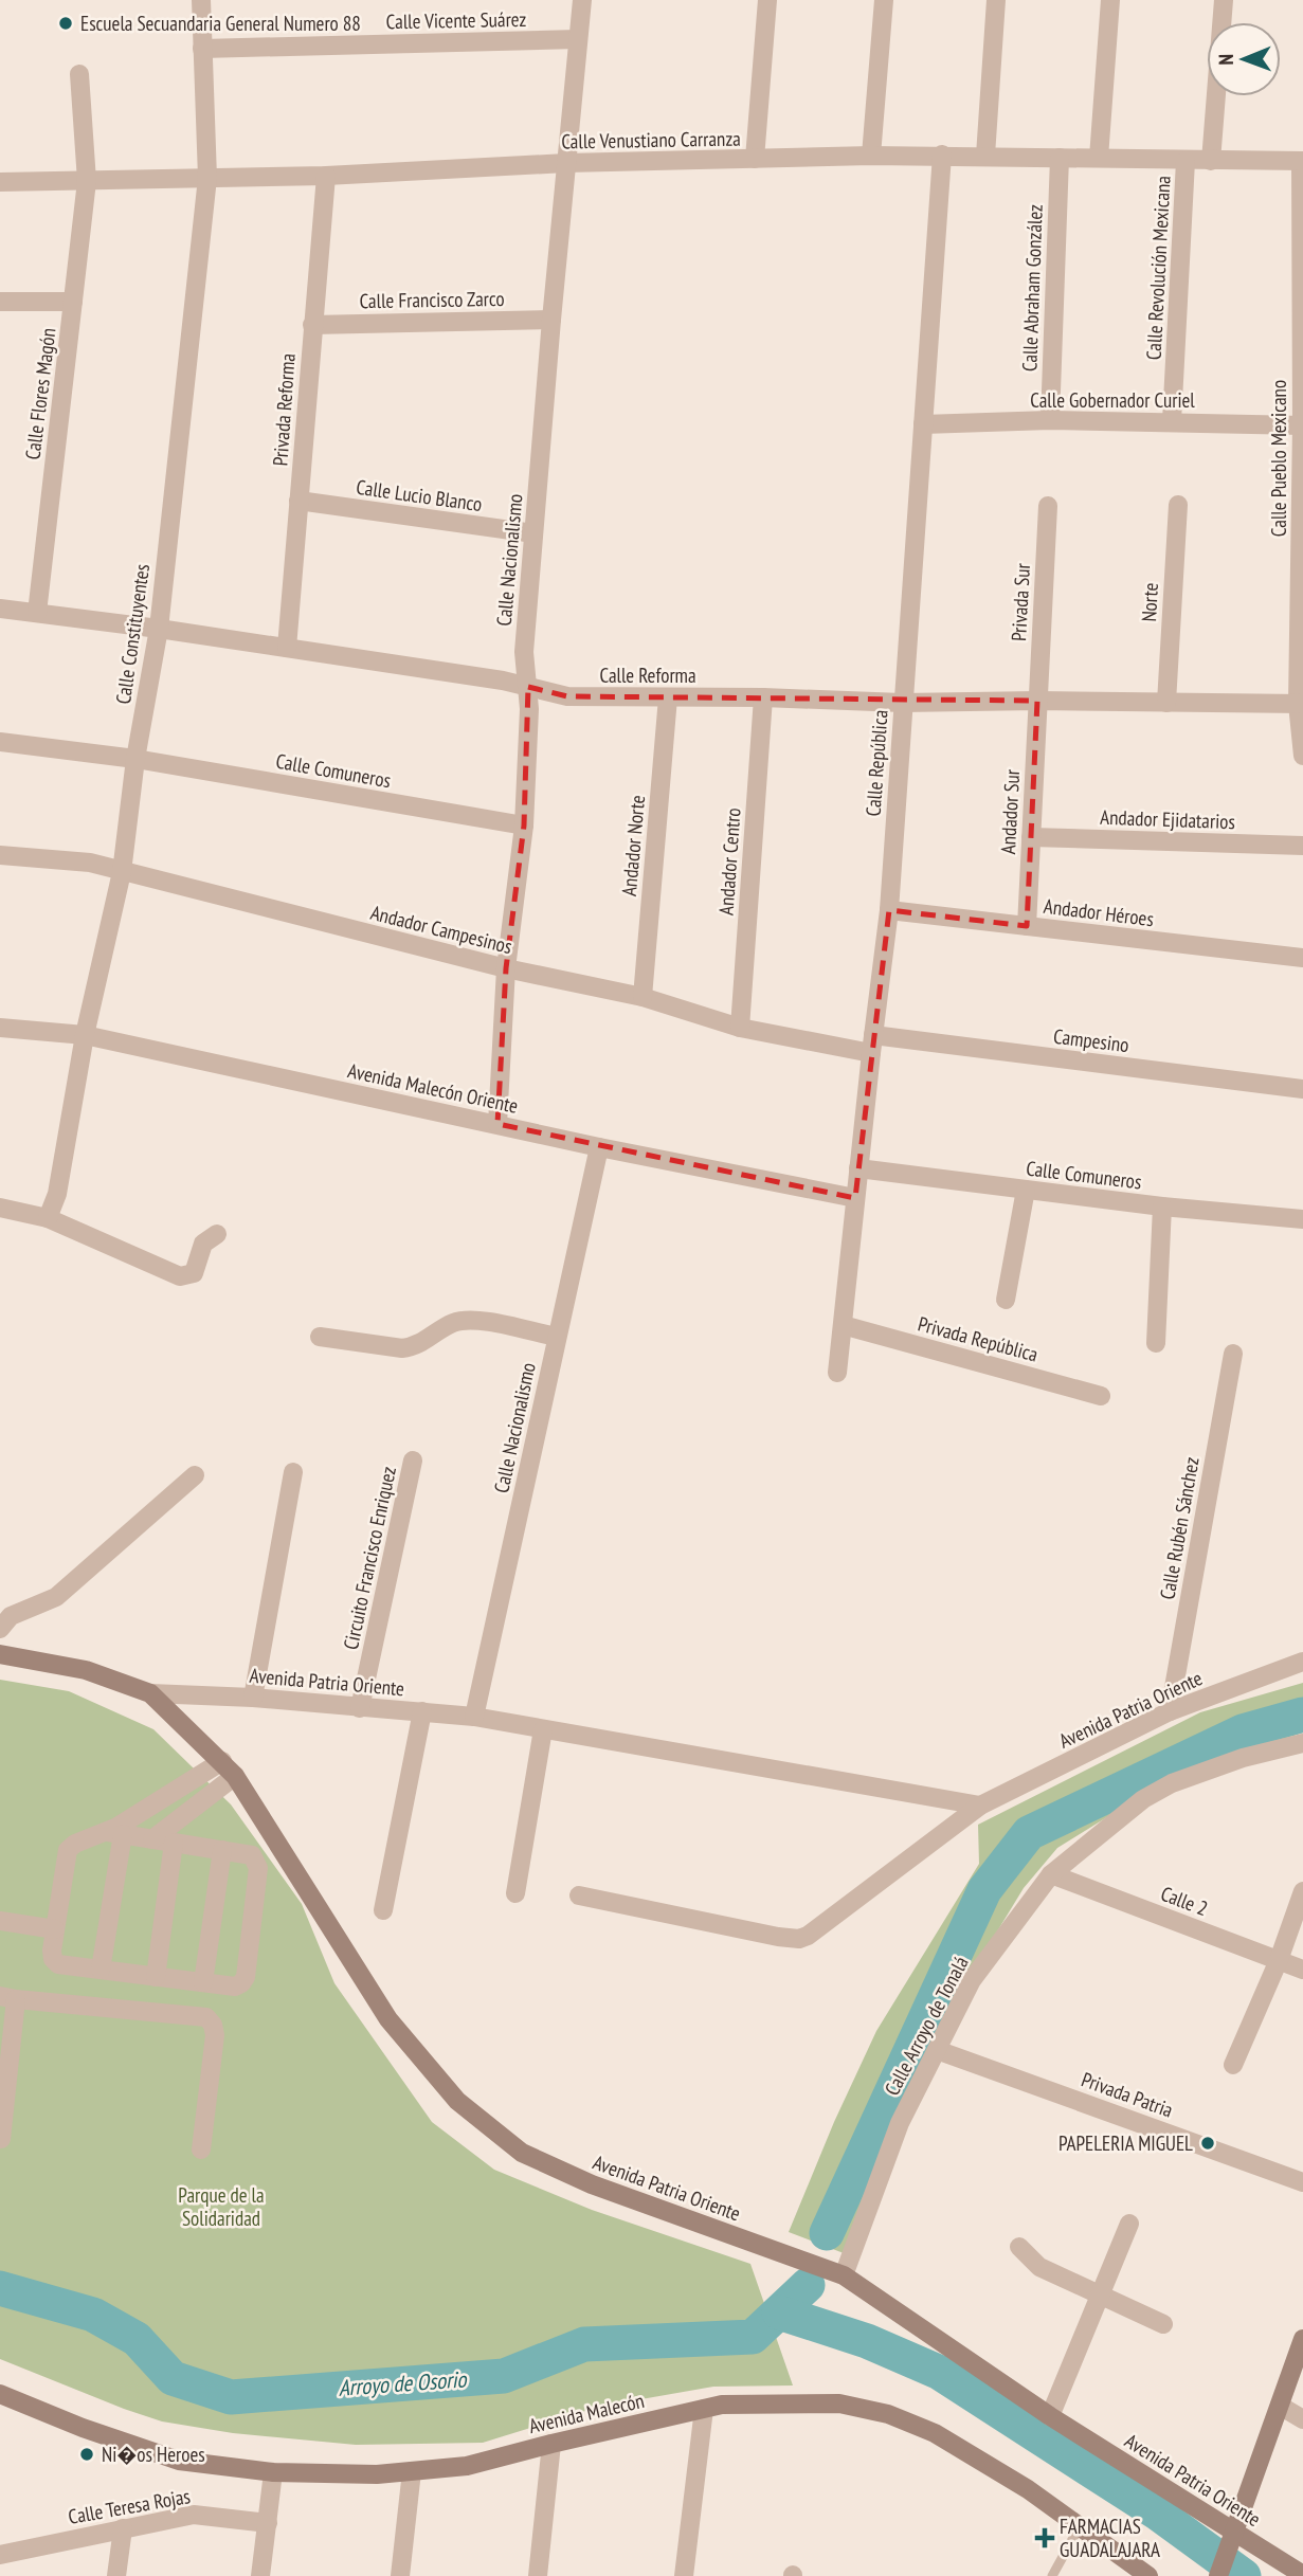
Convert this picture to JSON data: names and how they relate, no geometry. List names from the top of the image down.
{
  "streets": {
    "street": [
      "Calle Vicente Suárez",
      "Calle Venustiano Carranza",
      "Calle Revolución Mexicana",
      "Calle Abraham González",
      "Calle Francisco Zarco",
      "Calle Flores Magón",
      "Calle Gobernador Curiel",
      "Privada Reforma",
      "Calle Pueblo Mexicano",
      "Calle Lucio Blanco",
      "Calle Nacionalismo",
      "Privada Sur",
      "Norte",
      "Calle Constituyentes",
      "Calle Reforma",
      "Calle República",
      "Calle Comuneros",
      "Andador Sur",
      "Andador Ejidatarios",
      "Andador Norte",
      "Andador Centro",
      "Andador Héroes",
      "Andador Campesinos",
      "Campesino",
      "Avenida Malecón Oriente",
      "Privada República",
      "Calle Rubén Sánchez",
      "Circuito Francisco Enriquez",
      "Avenida Patria Oriente",
      "Calle 2",
      "Calle Arroyo de Tonalá",
      "Privada Patria",
      "Avenida Malecón",
      "Calle Teresa Rojas"
    ]
  },
  "crossings": [
    ["Calle Vicente Suárez", "Calle Nacionalismo"],
    ["Calle Vicente Suárez", "Calle Constituyentes"],
    ["Calle Venustiano Carranza", "Calle Revolución Mexicana"],
    ["Calle Venustiano Carranza", "Calle Abraham González"],
    ["Calle Venustiano Carranza", "Calle Flores Magón"],
    ["Calle Venustiano Carranza", "Privada Reforma"],
    ["Calle Venustiano Carranza", "Calle Pueblo Mexicano"],
    ["Calle Venustiano Carranza", "Calle Nacionalismo"],
    ["Calle Venustiano Carranza", "Calle Constituyentes"],
    ["Calle Venustiano Carranza", "Calle República"],
    ["Calle Revolución Mexicana", "Calle Gobernador Curiel"],
    ["Calle Abraham González", "Calle Gobernador Curiel"],
    ["Calle Francisco Zarco", "Privada Reforma"],
    ["Calle Francisco Zarco", "Calle Nacionalismo"],
    ["Calle Flores Magón", "Calle Reforma"],
    ["Calle Gobernador Curiel", "Calle Pueblo Mexicano"],
    ["Calle Gobernador Curiel", "Calle República"],
    ["Privada Reforma", "Calle Lucio Blanco"],
    ["Privada Reforma", "Calle Reforma"],
    ["Calle Pueblo Mexicano", "Calle Reforma"],
    ["Calle Lucio Blanco", "Calle Nacionalismo"],
    ["Calle Nacionalismo", "Calle Reforma"],
    ["Calle Nacionalismo", "Calle Comuneros"],
    ["Calle Nacionalismo", "Andador Campesinos"],
    ["Calle Nacionalismo", "Avenida Malecón Oriente"],
    ["Calle Nacionalismo", "Avenida Patria Oriente"],
    ["Privada Sur", "Calle Reforma"],
    ["Privada Sur", "Andador Sur"],
    ["Norte", "Calle Reforma"],
    ["Calle Constituyentes", "Calle Reforma"],
    ["Calle Constituyentes", "Calle Comuneros"],
    ["Calle Constituyentes", "Andador Campesinos"],
    ["Calle Constituyentes", "Avenida Malecón Oriente"],
    ["Calle Reforma", "Calle República"],
    ["Calle Reforma", "Andador Sur"],
    ["Calle Reforma", "Andador Norte"],
    ["Calle Reforma", "Andador Centro"],
    ["Calle República", "Calle Comuneros"],
    ["Calle República", "Andador Héroes"],
    ["Calle República", "Andador Campesinos"],
    ["Calle República", "Campesino"],
    ["Calle República", "Avenida Malecón Oriente"],
    ["Calle República", "Privada República"],
    ["Andador Sur", "Andador Ejidatarios"],
    ["Andador Sur", "Andador Héroes"],
    ["Andador Norte", "Andador Campesinos"],
    ["Andador Centro", "Andador Campesinos"],
    ["Andador Campesinos", "Campesino"],
    ["Calle Rubén Sánchez", "Avenida Patria Oriente"],
    ["Circuito Francisco Enriquez", "Avenida Patria Oriente"],
    ["Avenida Patria Oriente", "Calle Arroyo de Tonalá"],
    ["Calle 2", "Calle Arroyo de Tonalá"],
    ["Calle Arroyo de Tonalá", "Privada Patria"]
  ],
  "water": ["Arroyo de Osorio"],
  "parks": ["Parque de la Solidaridad"],
  "places": {
    "other": ["Escuela Secuandaria General Numero 88", "PAPELERIA MIGUEL", "Ni�os Heroes"],
    "health": ["FARMACIAS GUADALAJARA"]
  },
  "north": "left"
}
